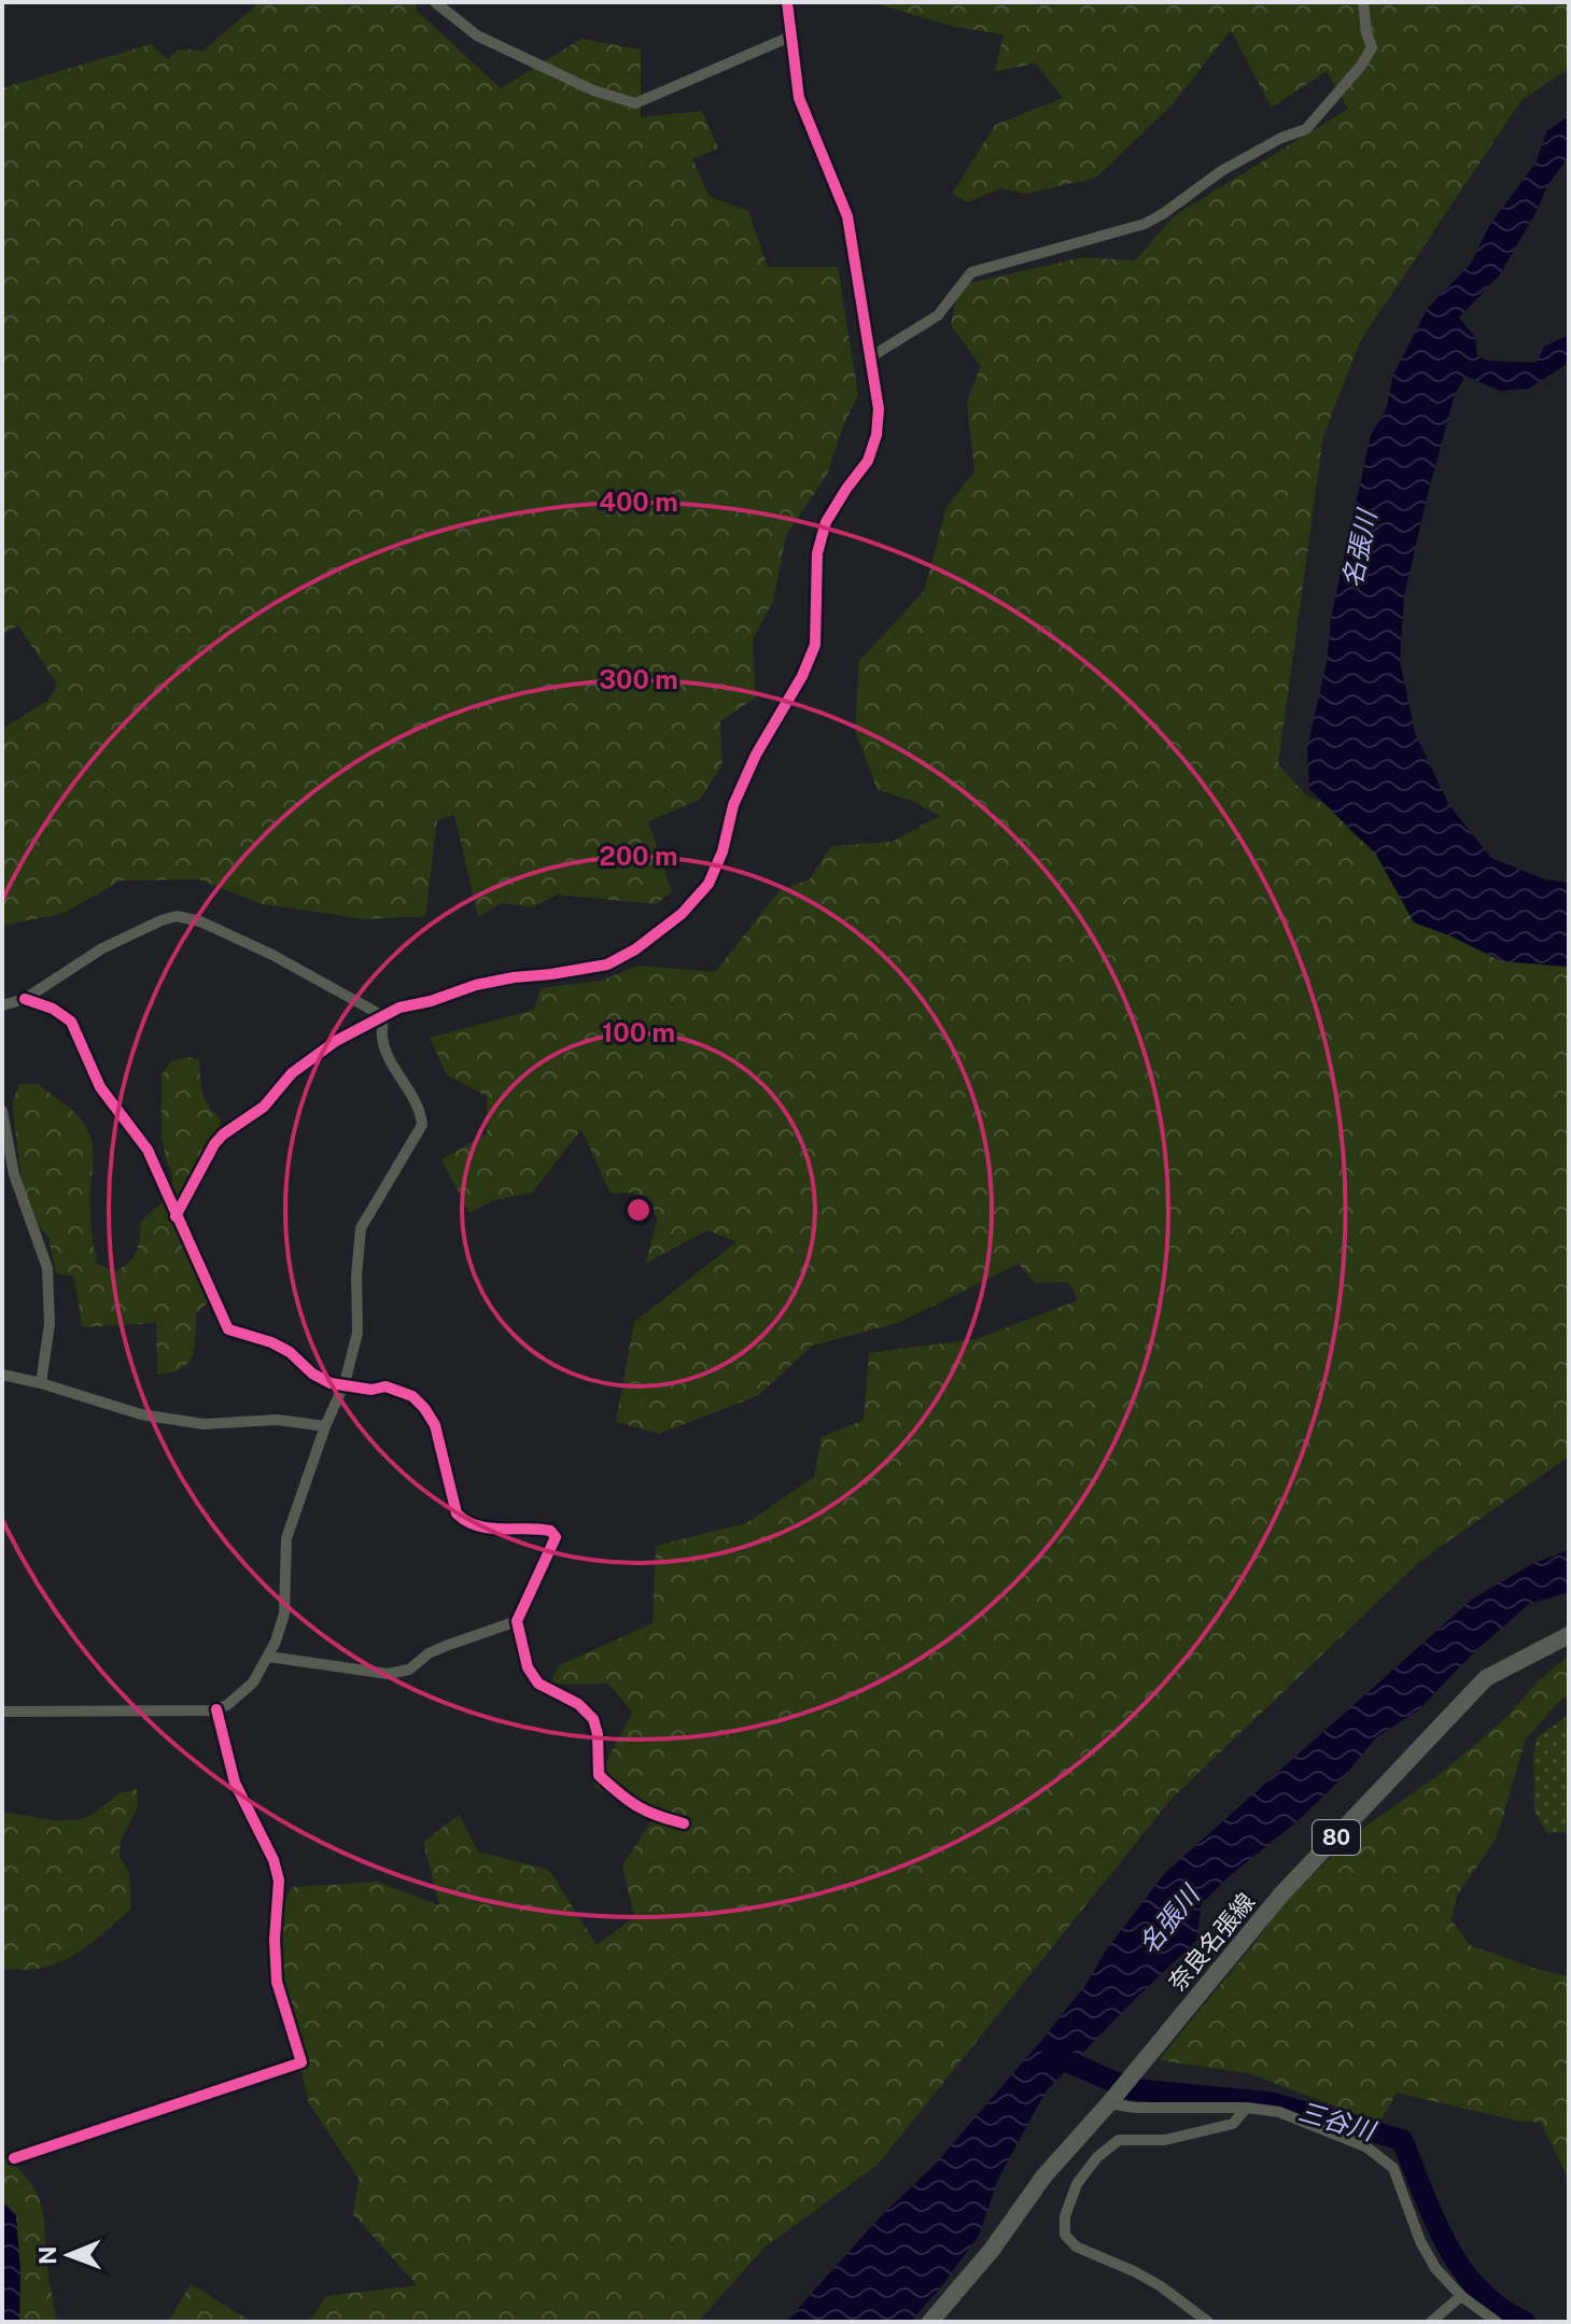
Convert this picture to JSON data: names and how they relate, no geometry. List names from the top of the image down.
{
  "streets": {
    "main road": ["80", "奈良名張線"]
  },
  "water": ["名張川", "三谷川"],
  "north": "left",
  "rings": [
    "400 m",
    "300 m",
    "200 m",
    "100 m"
  ]
}
